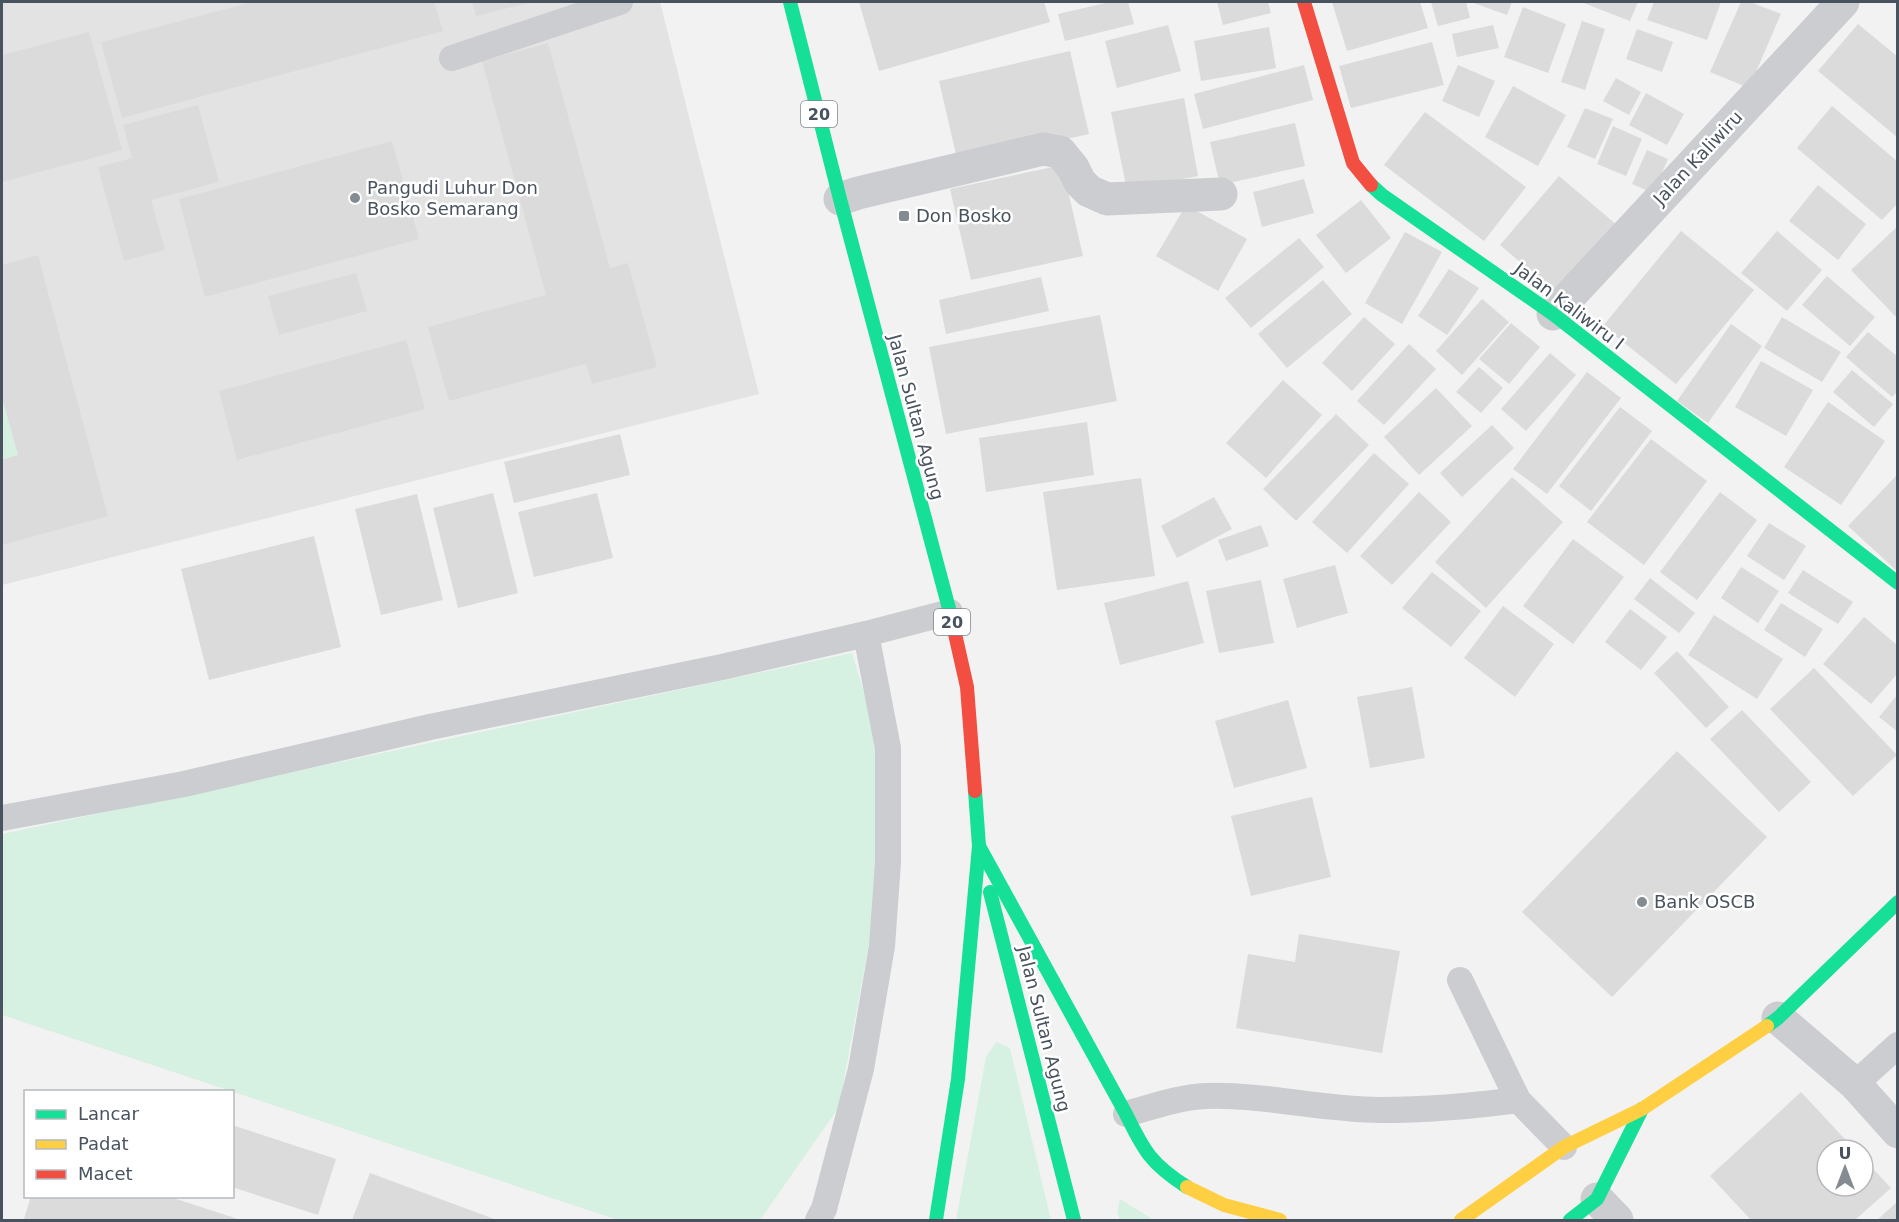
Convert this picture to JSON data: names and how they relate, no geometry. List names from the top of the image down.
{
  "streets": {
    "main road": ["20", "Jalan Kaliwiru I", "Jalan Sultan Agung"],
    "street": ["Jalan Kaliwiru"]
  },
  "crossings": [
    ["Jalan Kaliwiru", "Jalan Kaliwiru I"]
  ],
  "places": {
    "other": ["Pangudi Luhur Don Bosko Semarang", "Bank OSCB"],
    "transit": ["Don Bosko"]
  },
  "legend": ["Lancar", "Padat", "Macet"],
  "north": "top"
}
